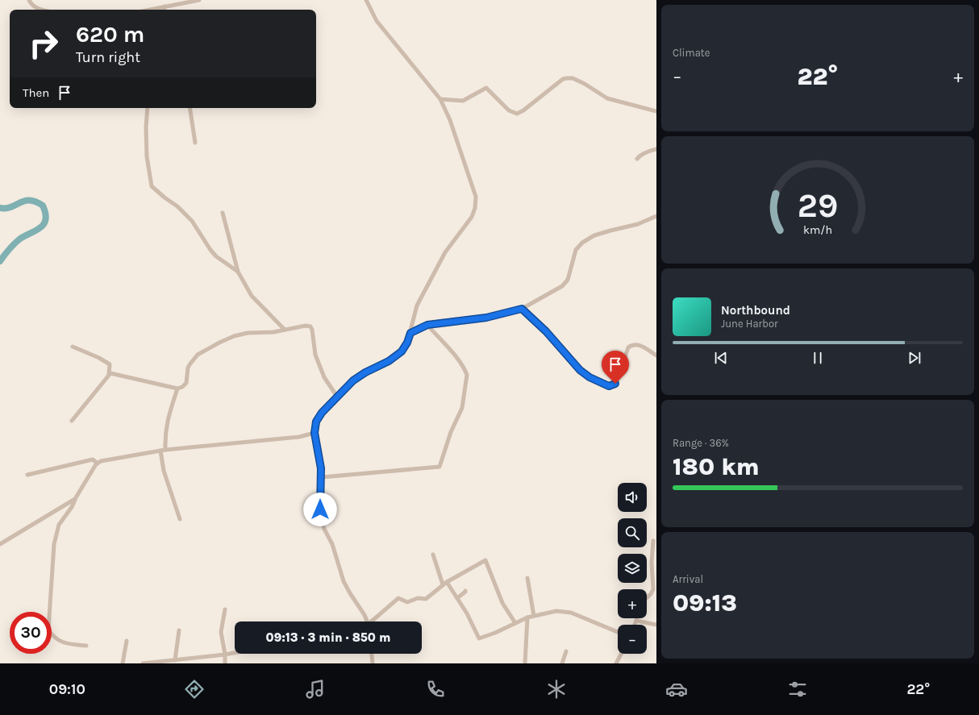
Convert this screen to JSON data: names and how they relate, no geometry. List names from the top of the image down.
{
  "page": {
    "tile": [
      "Climate",
      ["Range · 36%", "180 km"],
      ["Arrival", "09:13"]
    ],
    "turn": ["620 m", "Turn right"],
    "heat": ["−", "22°", "+"],
    "then": "Then",
    "song": ["Northbound", "June Harbor"],
    "map_buttons": ["+", "−"],
    "limit": "30",
    "trip": "09:13 · 3 min · 850 m",
    "tabs": ["09:10", "22°"],
    "gauge": ["29", "km/h"]
  }
}
